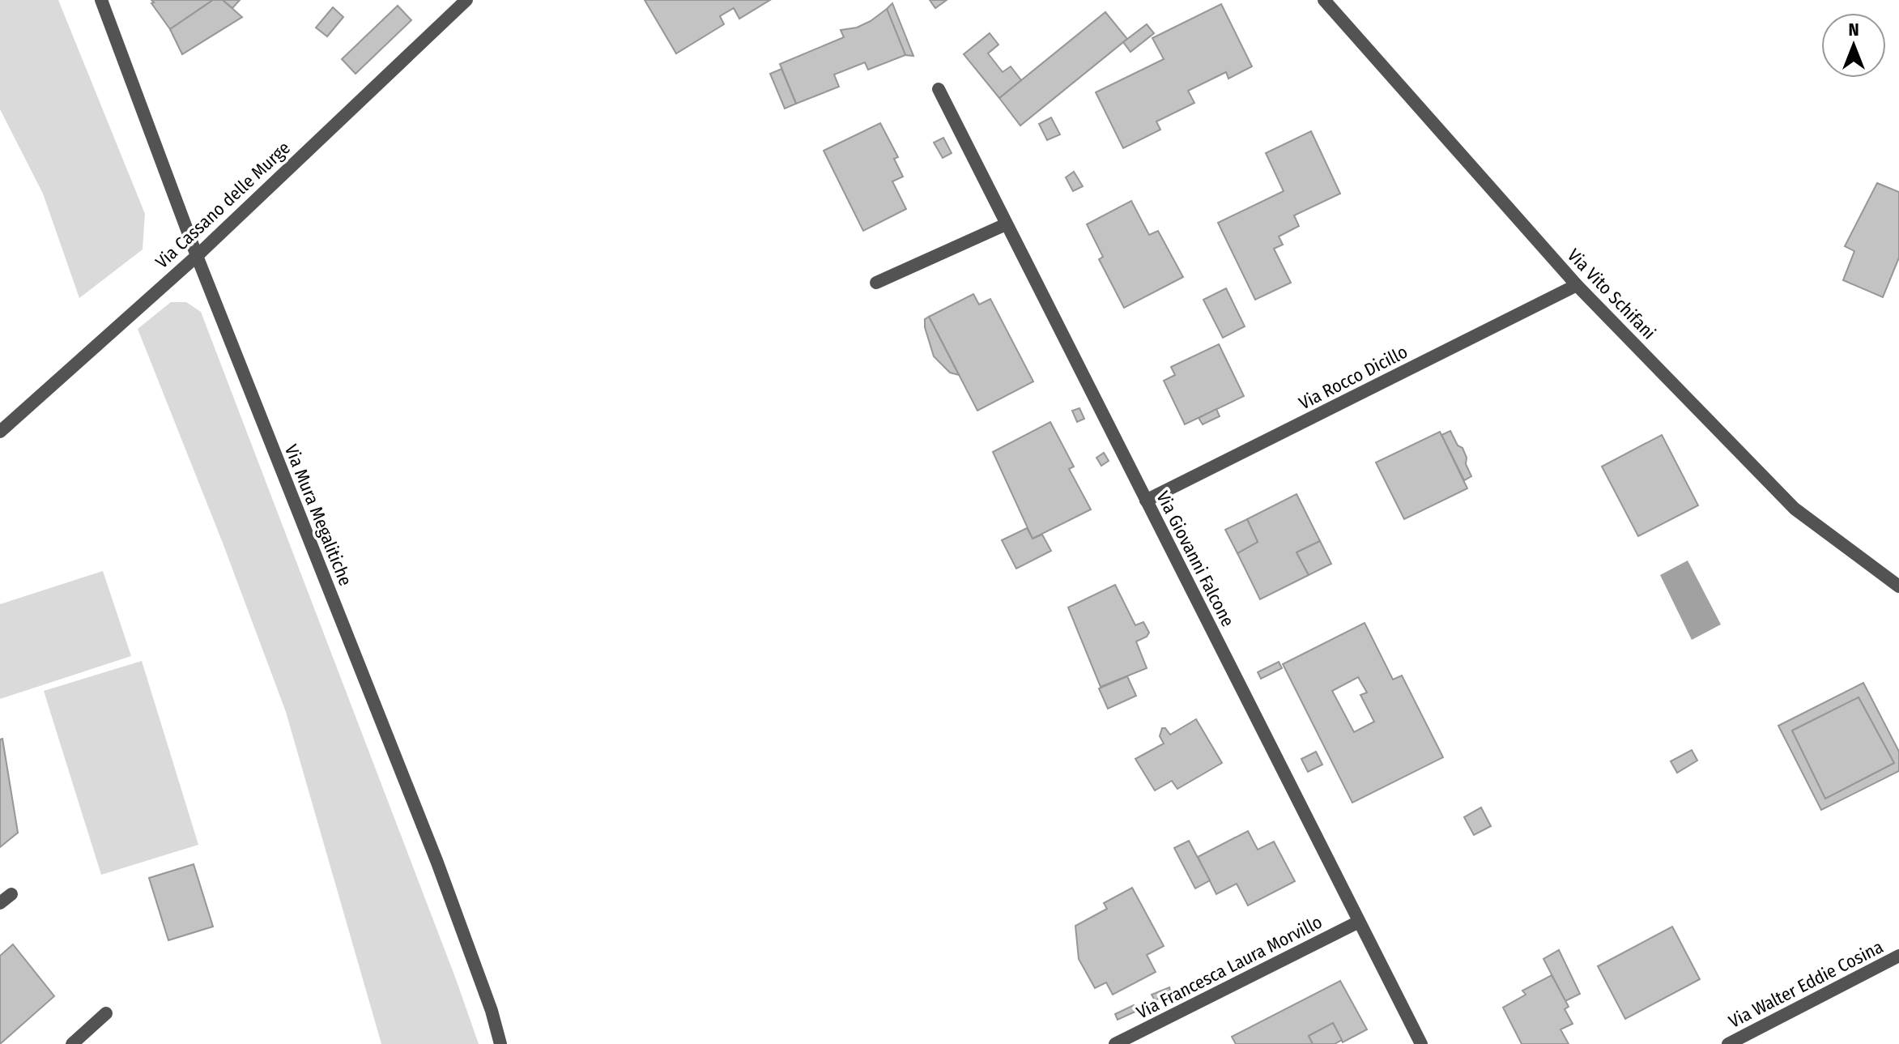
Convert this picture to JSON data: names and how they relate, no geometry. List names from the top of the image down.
{
  "streets": {
    "street": [
      "Via Cassano delle Murge",
      "Via Vito Schifani",
      "Via Rocco Dicillo",
      "Via Mura Megalitiche",
      "Via Giovanni Falcone",
      "Via Francesca Laura Morvillo",
      "Via Walter Eddie Cosina"
    ]
  },
  "crossings": [
    ["Via Cassano delle Murge", "Via Mura Megalitiche"],
    ["Via Vito Schifani", "Via Rocco Dicillo"],
    ["Via Rocco Dicillo", "Via Giovanni Falcone"],
    ["Via Giovanni Falcone", "Via Francesca Laura Morvillo"]
  ],
  "north": "top"
}
